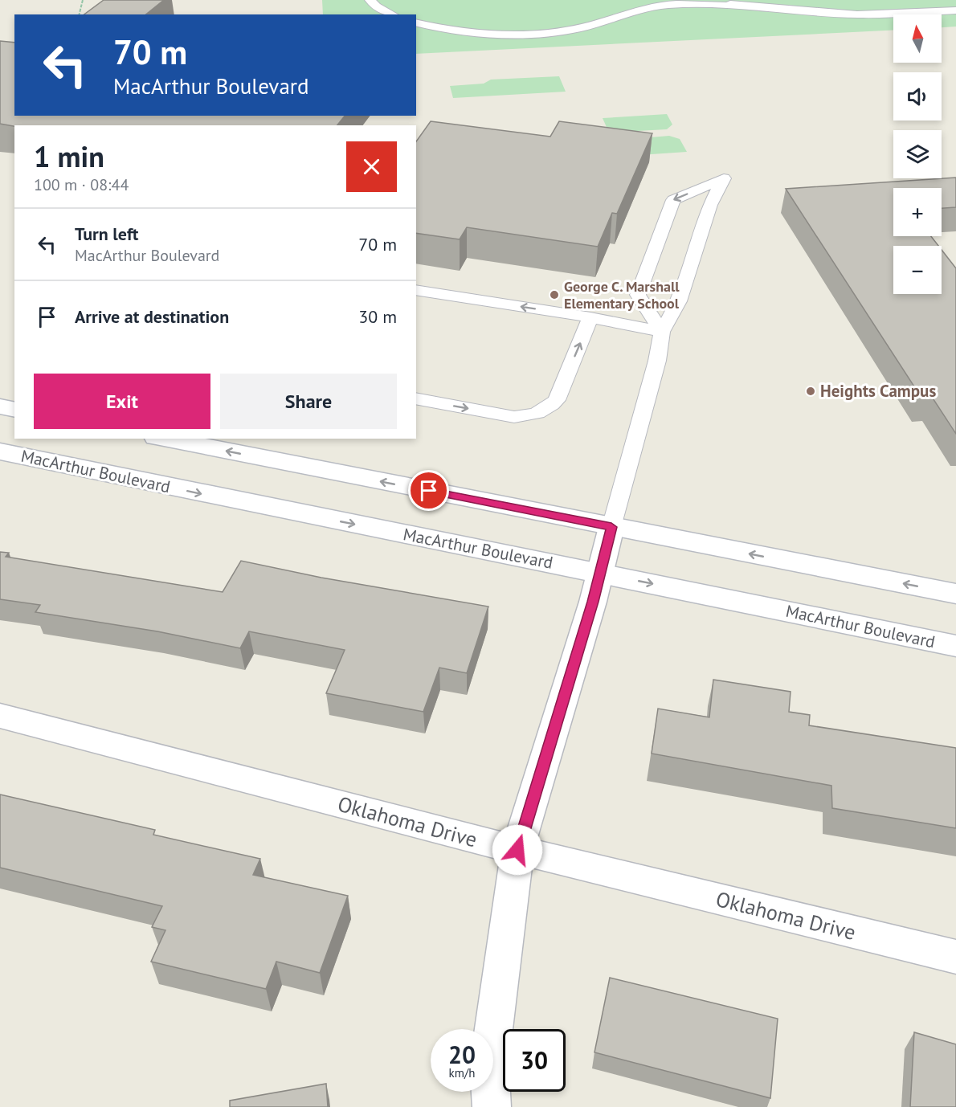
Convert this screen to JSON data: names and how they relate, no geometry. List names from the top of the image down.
{
  "streets": {
    "street": ["MacArthur Boulevard", "Oklahoma Drive"]
  },
  "places": ["George C. Marshall Elementary School", "Heights Campus"],
  "north": "top",
  "page": {
    "map_buttons": ["+", "−"],
    "turn": ["70 m", "MacArthur Boulevard"],
    "heading": ["1 min", "100 m · 08:44"],
    "list": [
      {
        "name": "Turn left",
        "note": "MacArthur Boulevard",
        "value": "70 m"
      },
      {
        "name": "Arrive at destination",
        "value": "30 m"
      }
    ],
    "buttons": ["Exit", "Share"],
    "speed": "20 km/h",
    "limit": "30"
  }
}
